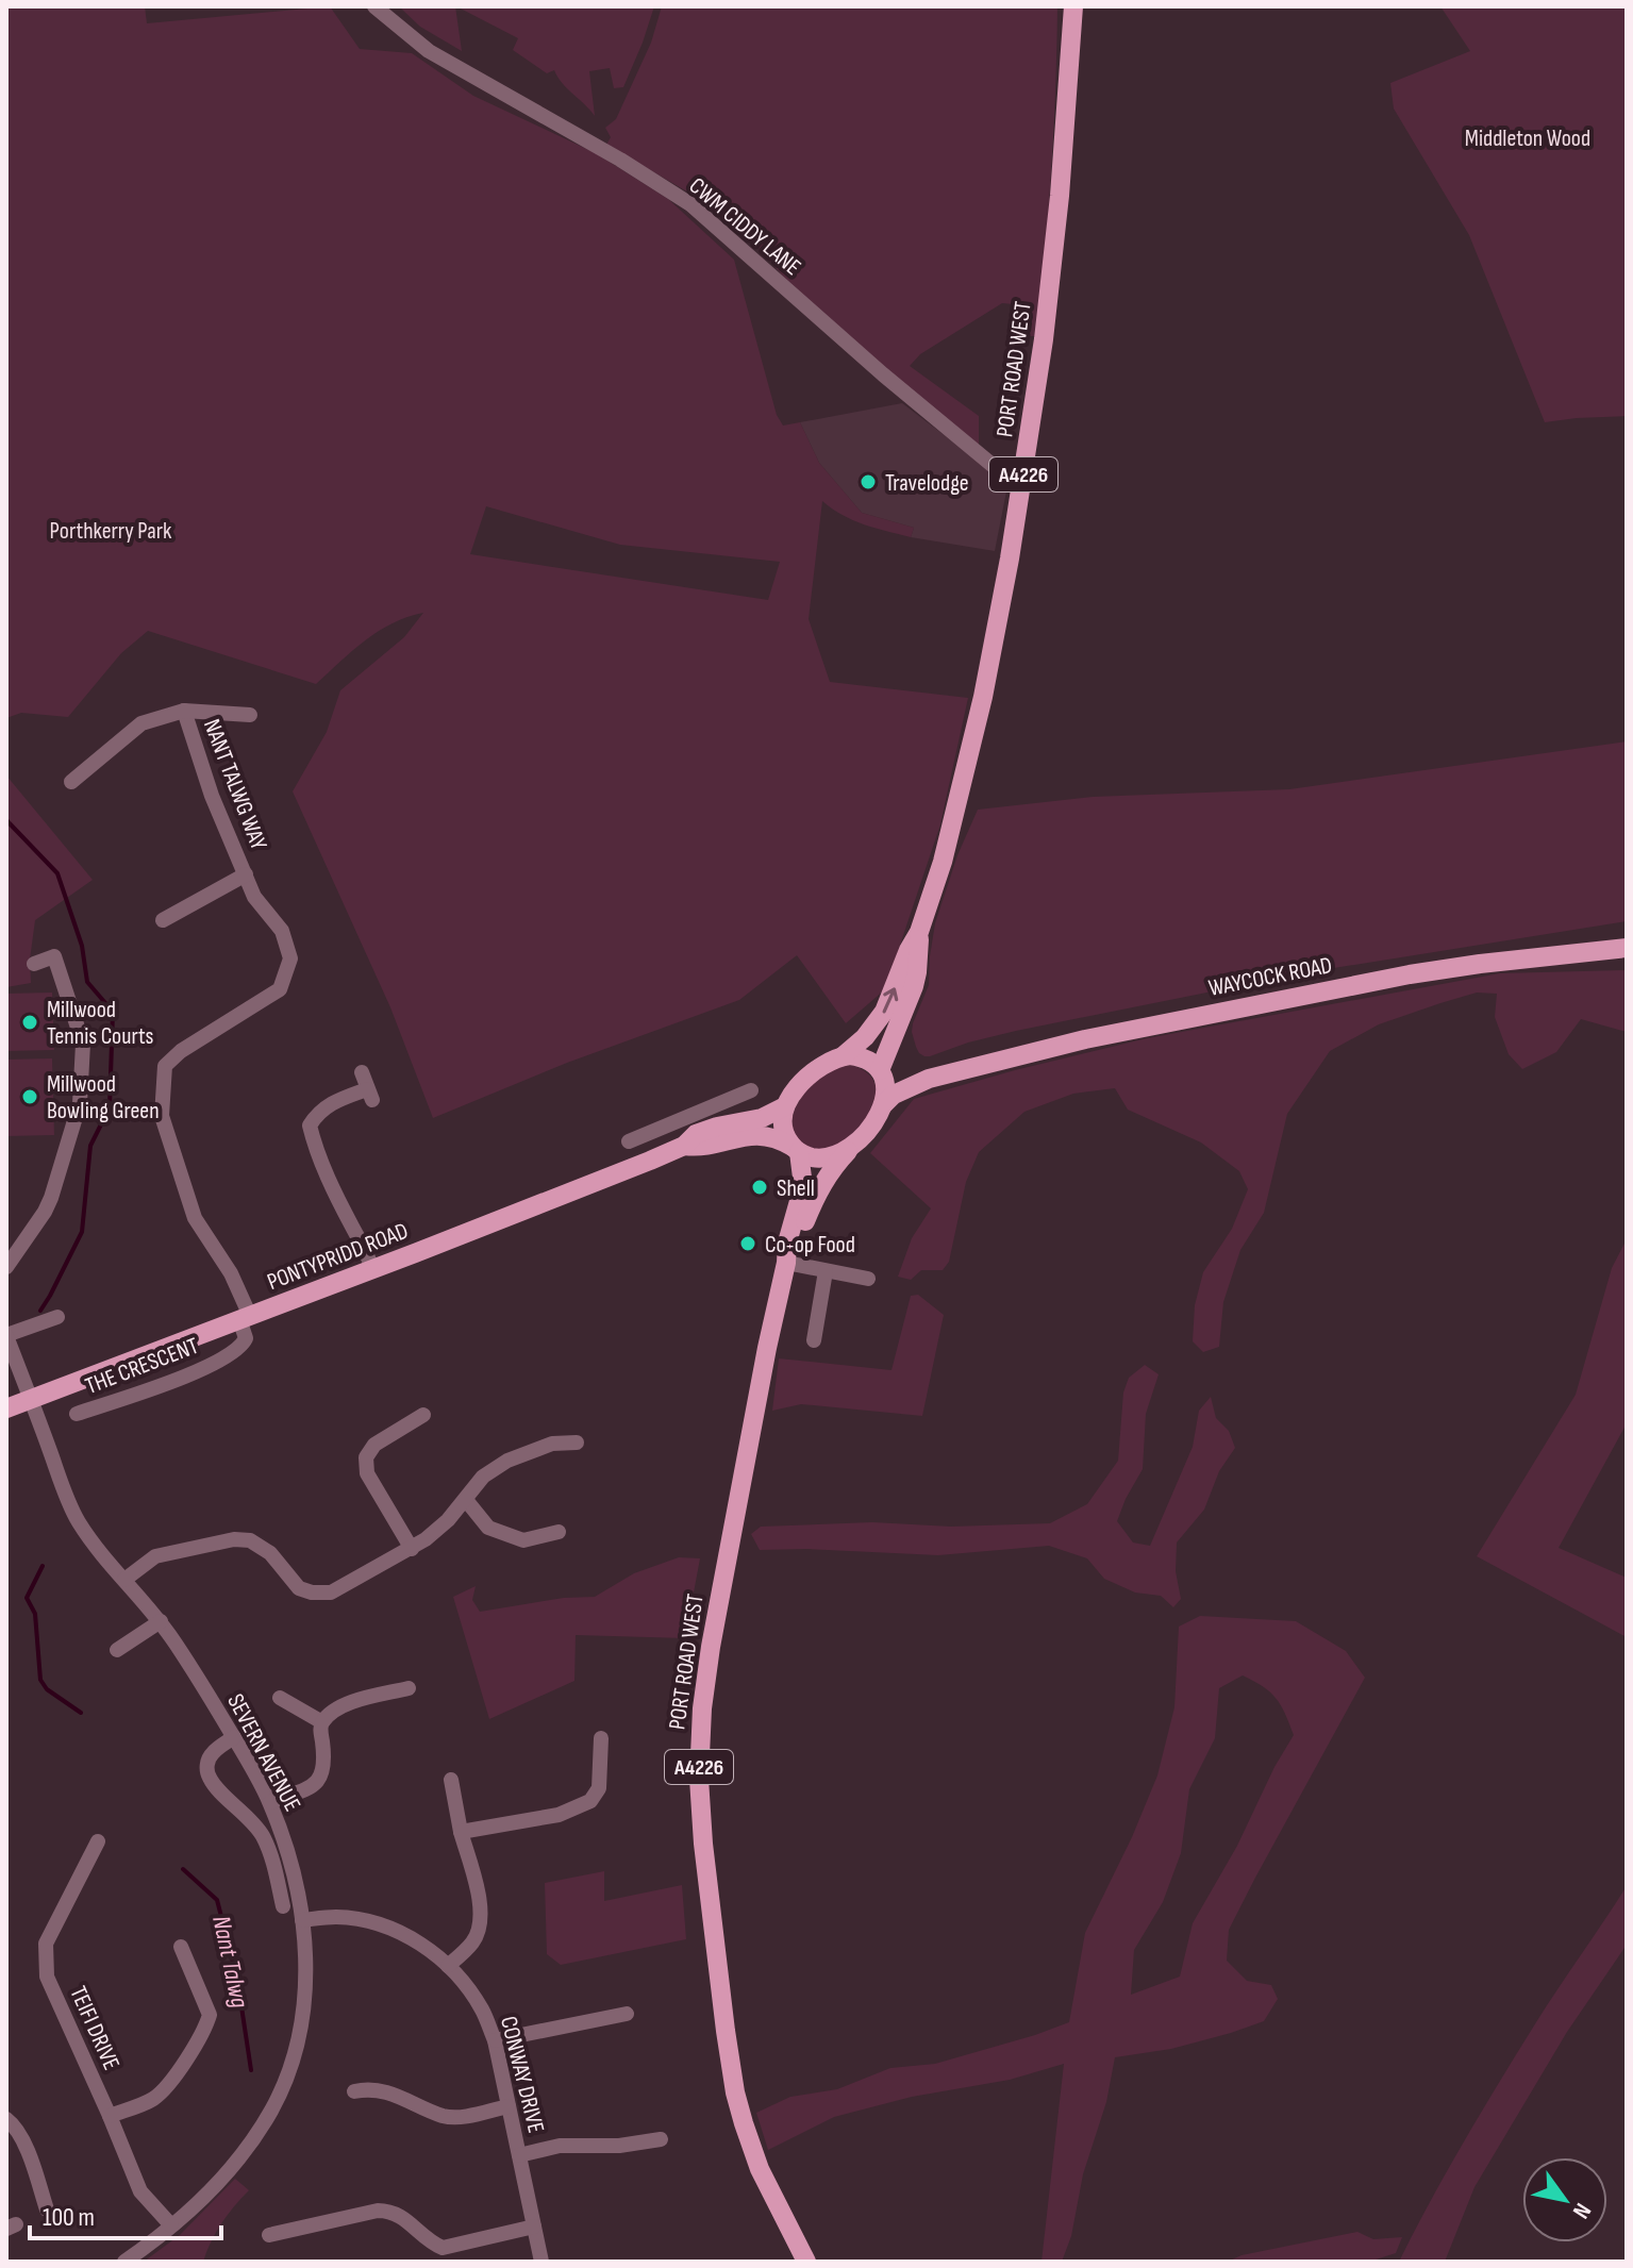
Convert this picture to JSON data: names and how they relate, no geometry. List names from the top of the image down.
{
  "streets": {
    "main road": [
      "PORT ROAD WEST",
      "A4226",
      "WAYCOCK ROAD",
      "PONTYPRIDD ROAD"
    ],
    "street": [
      "CWM CIDDY LANE",
      "NANT TALWG WAY",
      "THE CRESCENT",
      "SEVERN AVENUE",
      "TEIFI DRIVE",
      "CONWAY DRIVE"
    ]
  },
  "crossings": [
    ["CWM CIDDY LANE", "PORT ROAD WEST"],
    ["PORT ROAD WEST", "WAYCOCK ROAD"],
    ["PORT ROAD WEST", "PONTYPRIDD ROAD"],
    ["NANT TALWG WAY", "PONTYPRIDD ROAD"],
    ["NANT TALWG WAY", "THE CRESCENT"],
    ["WAYCOCK ROAD", "PONTYPRIDD ROAD"],
    ["PONTYPRIDD ROAD", "THE CRESCENT"],
    ["PONTYPRIDD ROAD", "SEVERN AVENUE"],
    ["SEVERN AVENUE", "TEIFI DRIVE"],
    ["SEVERN AVENUE", "CONWAY DRIVE"]
  ],
  "water": ["Nant Talwg"],
  "parks": ["Middleton Wood", "Porthkerry Park"],
  "places": [
    "Travelodge",
    "Millwood Tennis Courts",
    "Millwood Bowling Green",
    "Shell",
    "Co-op Food"
  ],
  "scale_bar": "100 m",
  "north": "bottom right"
}
